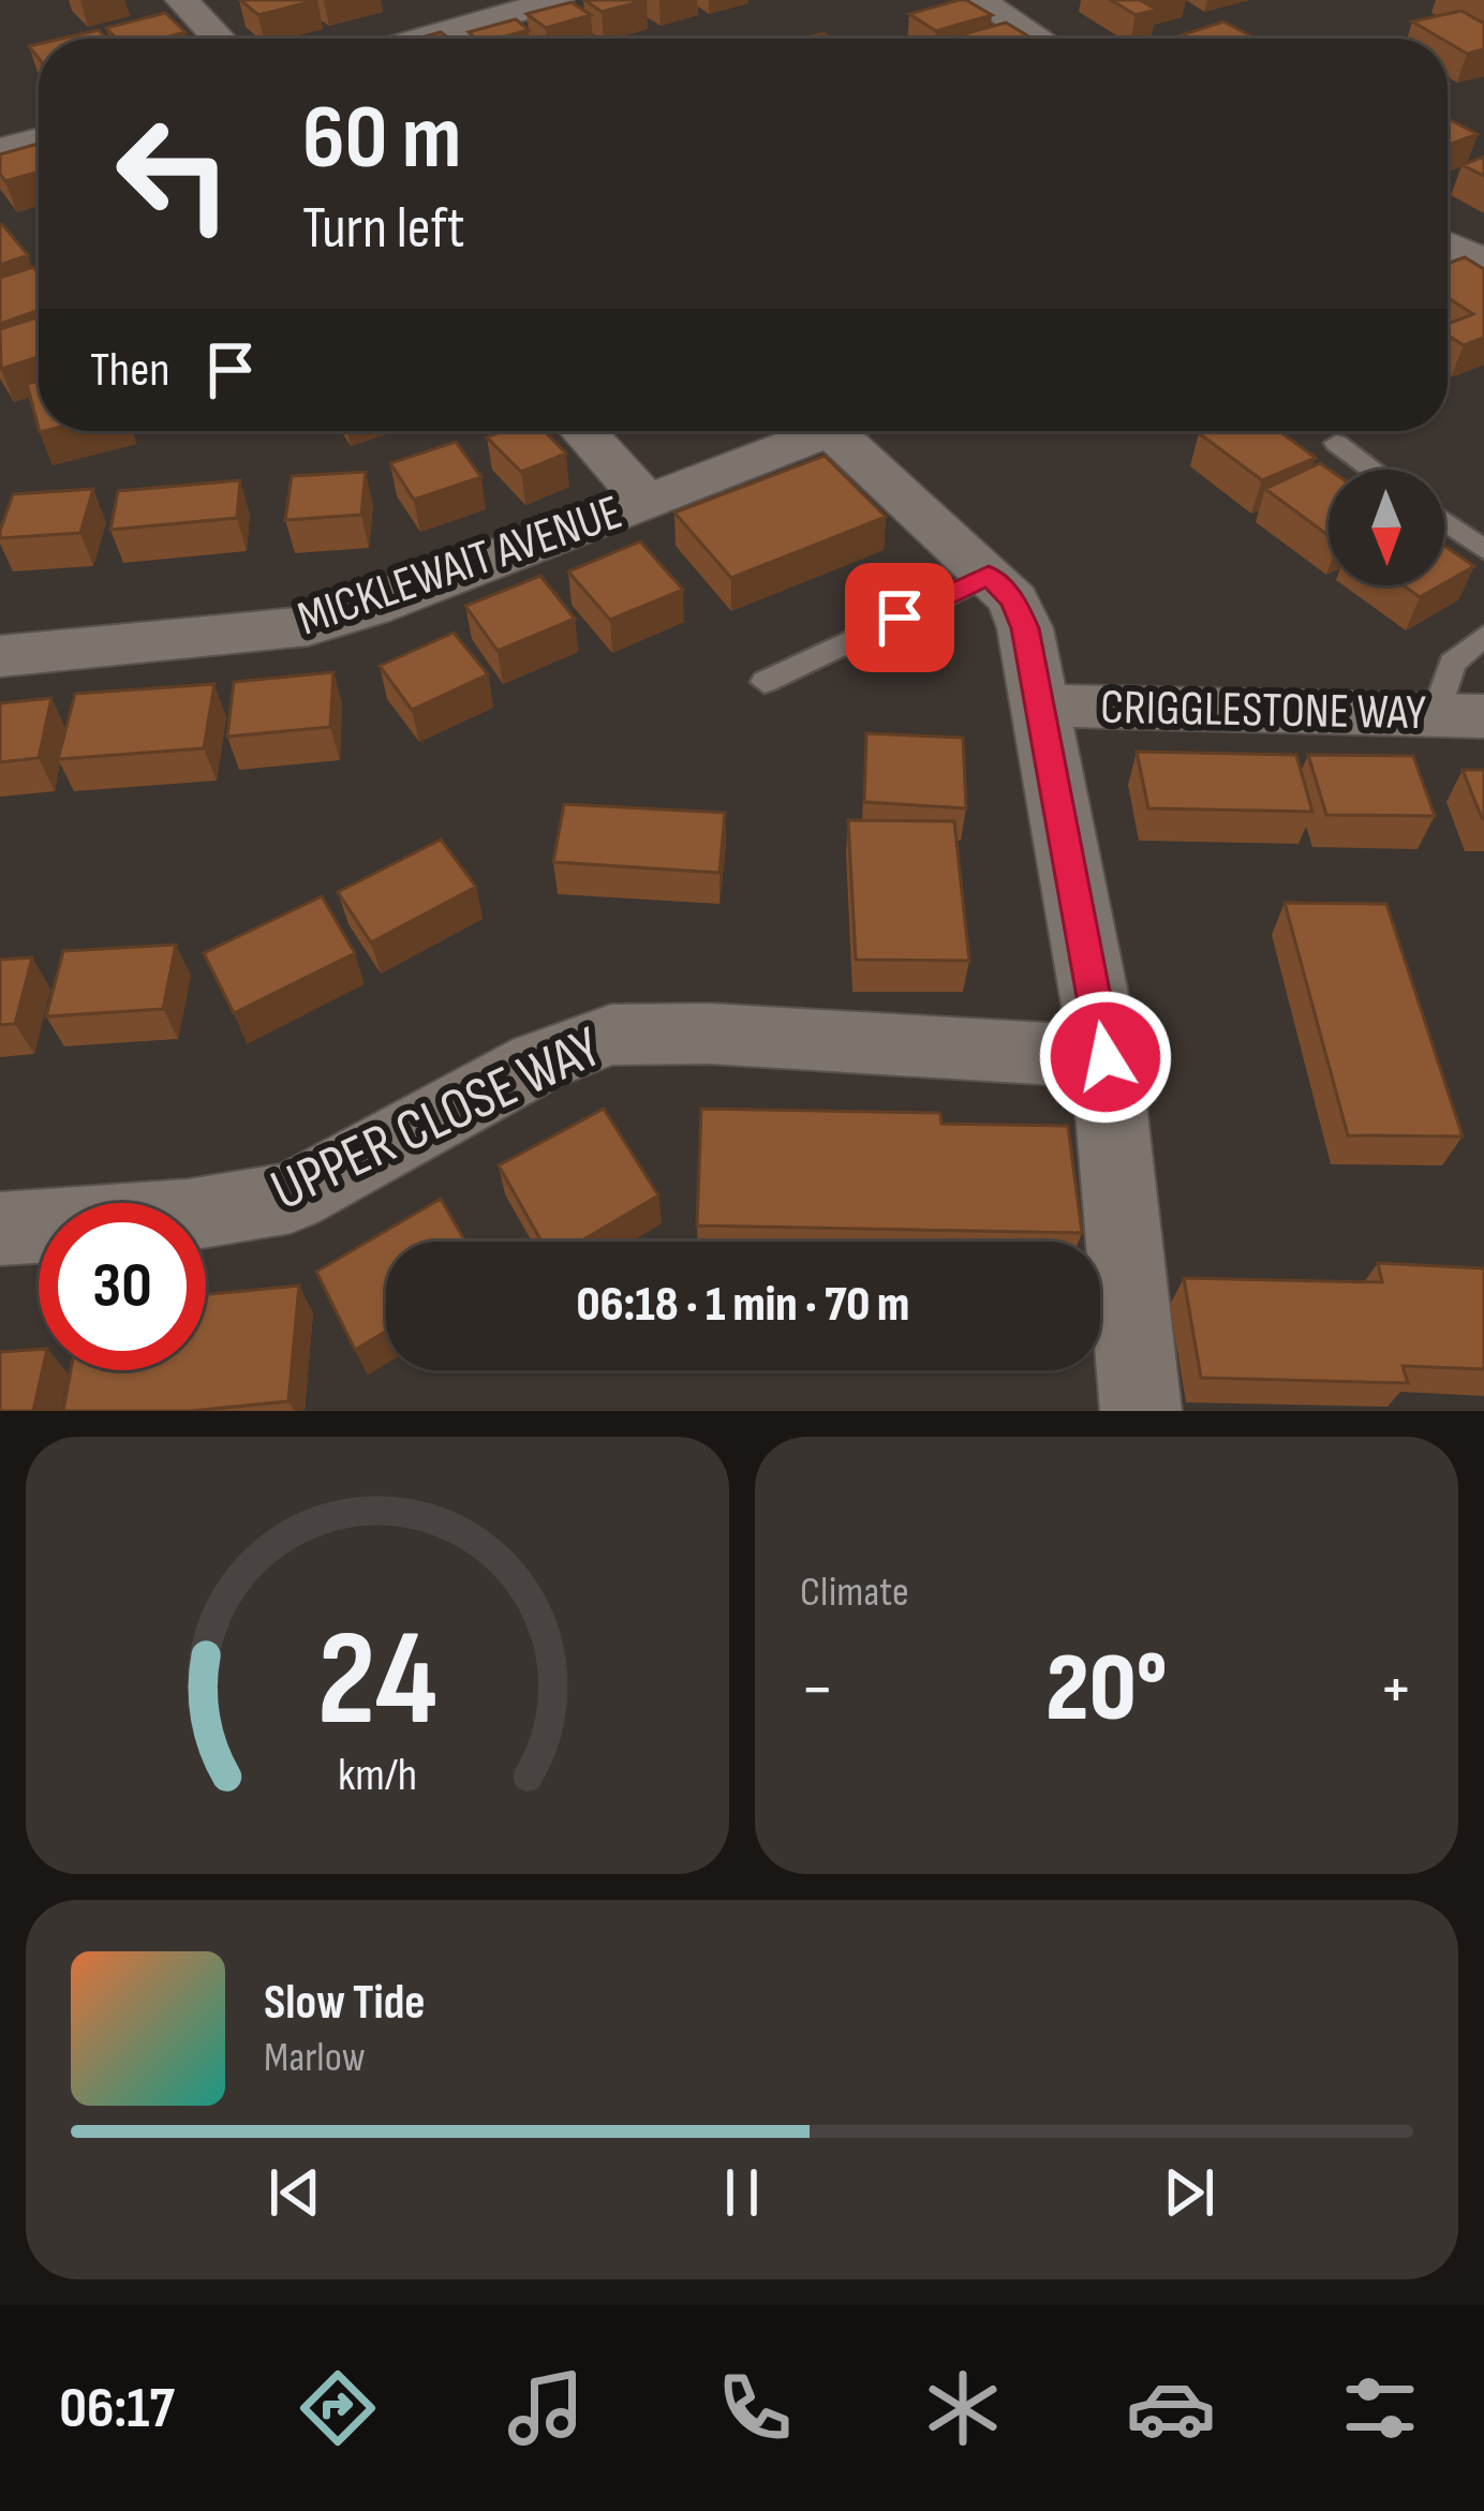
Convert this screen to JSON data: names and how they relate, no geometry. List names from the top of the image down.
{
  "streets": {
    "street": ["MICKLEWAIT AVENUE", "CRIGGLESTONE WAY", "UPPER CLOSE WAY"]
  },
  "crossings": [
    ["MICKLEWAIT AVENUE", "CRIGGLESTONE WAY"],
    ["MICKLEWAIT AVENUE", "UPPER CLOSE WAY"]
  ],
  "north": "bottom",
  "page": {
    "turn": ["60 m", "Turn left"],
    "then": "Then",
    "limit": "30",
    "trip": "06:18 · 1 min · 70 m",
    "tile": "Climate",
    "heat": ["−", "20°", "+"],
    "song": ["Slow Tide", "Marlow"],
    "tabs": "06:17",
    "gauge": ["24", "km/h"]
  }
}
